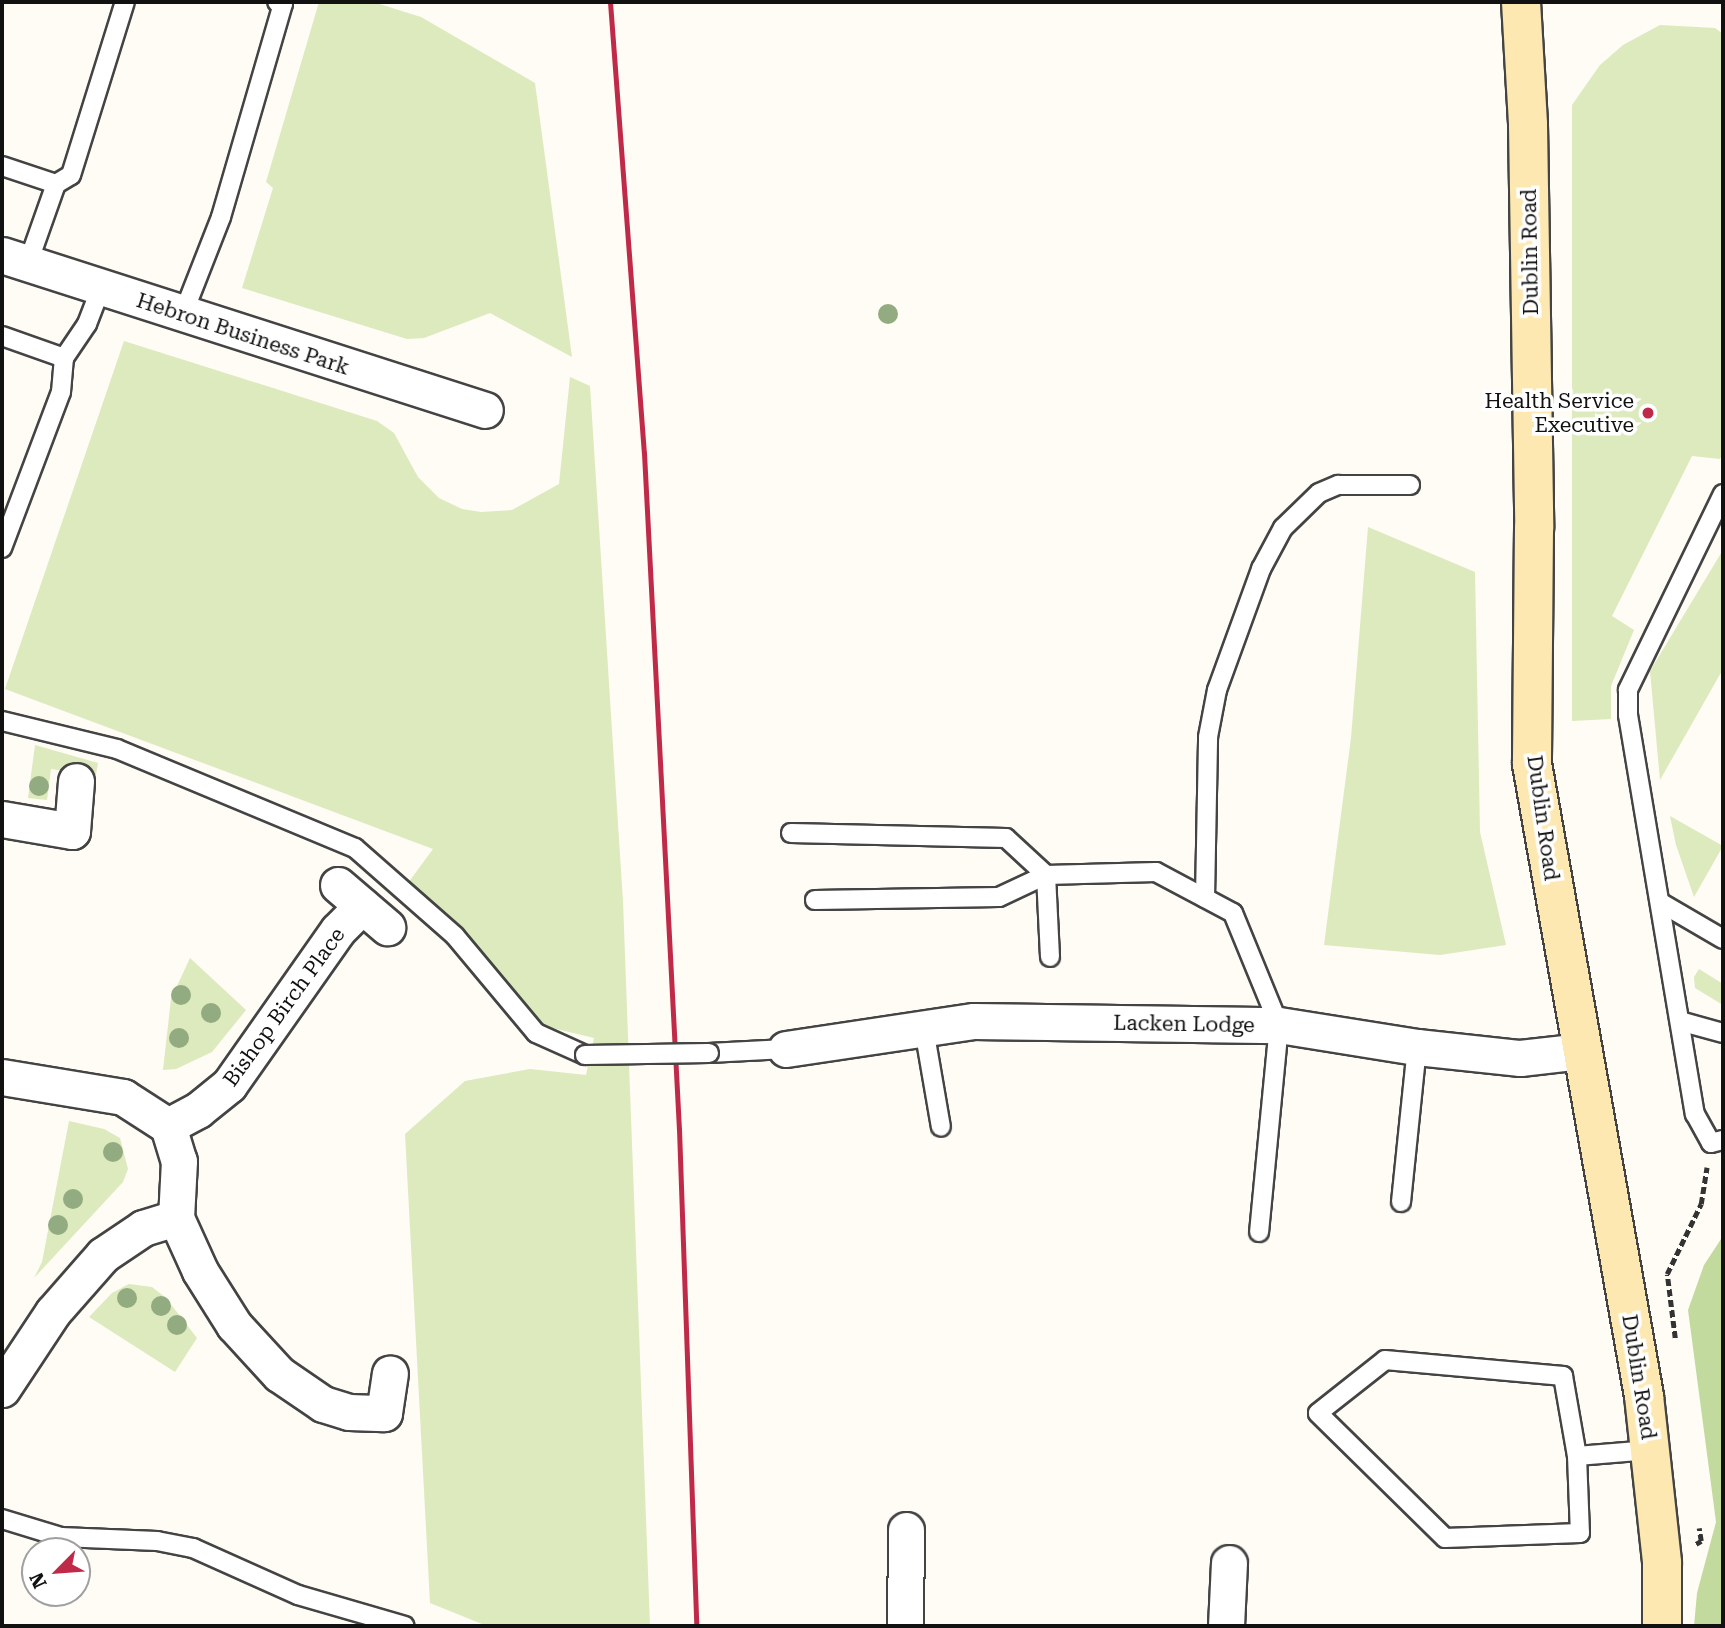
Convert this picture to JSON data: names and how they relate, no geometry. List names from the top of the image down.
{
  "streets": {
    "main road": ["Dublin Road"],
    "street": ["Hebron Business Park", "Bishop Birch Place", "Lacken Lodge"]
  },
  "crossings": [
    ["Dublin Road", "Lacken Lodge"]
  ],
  "places": ["Health Service Executive"],
  "north": "bottom left"
}
